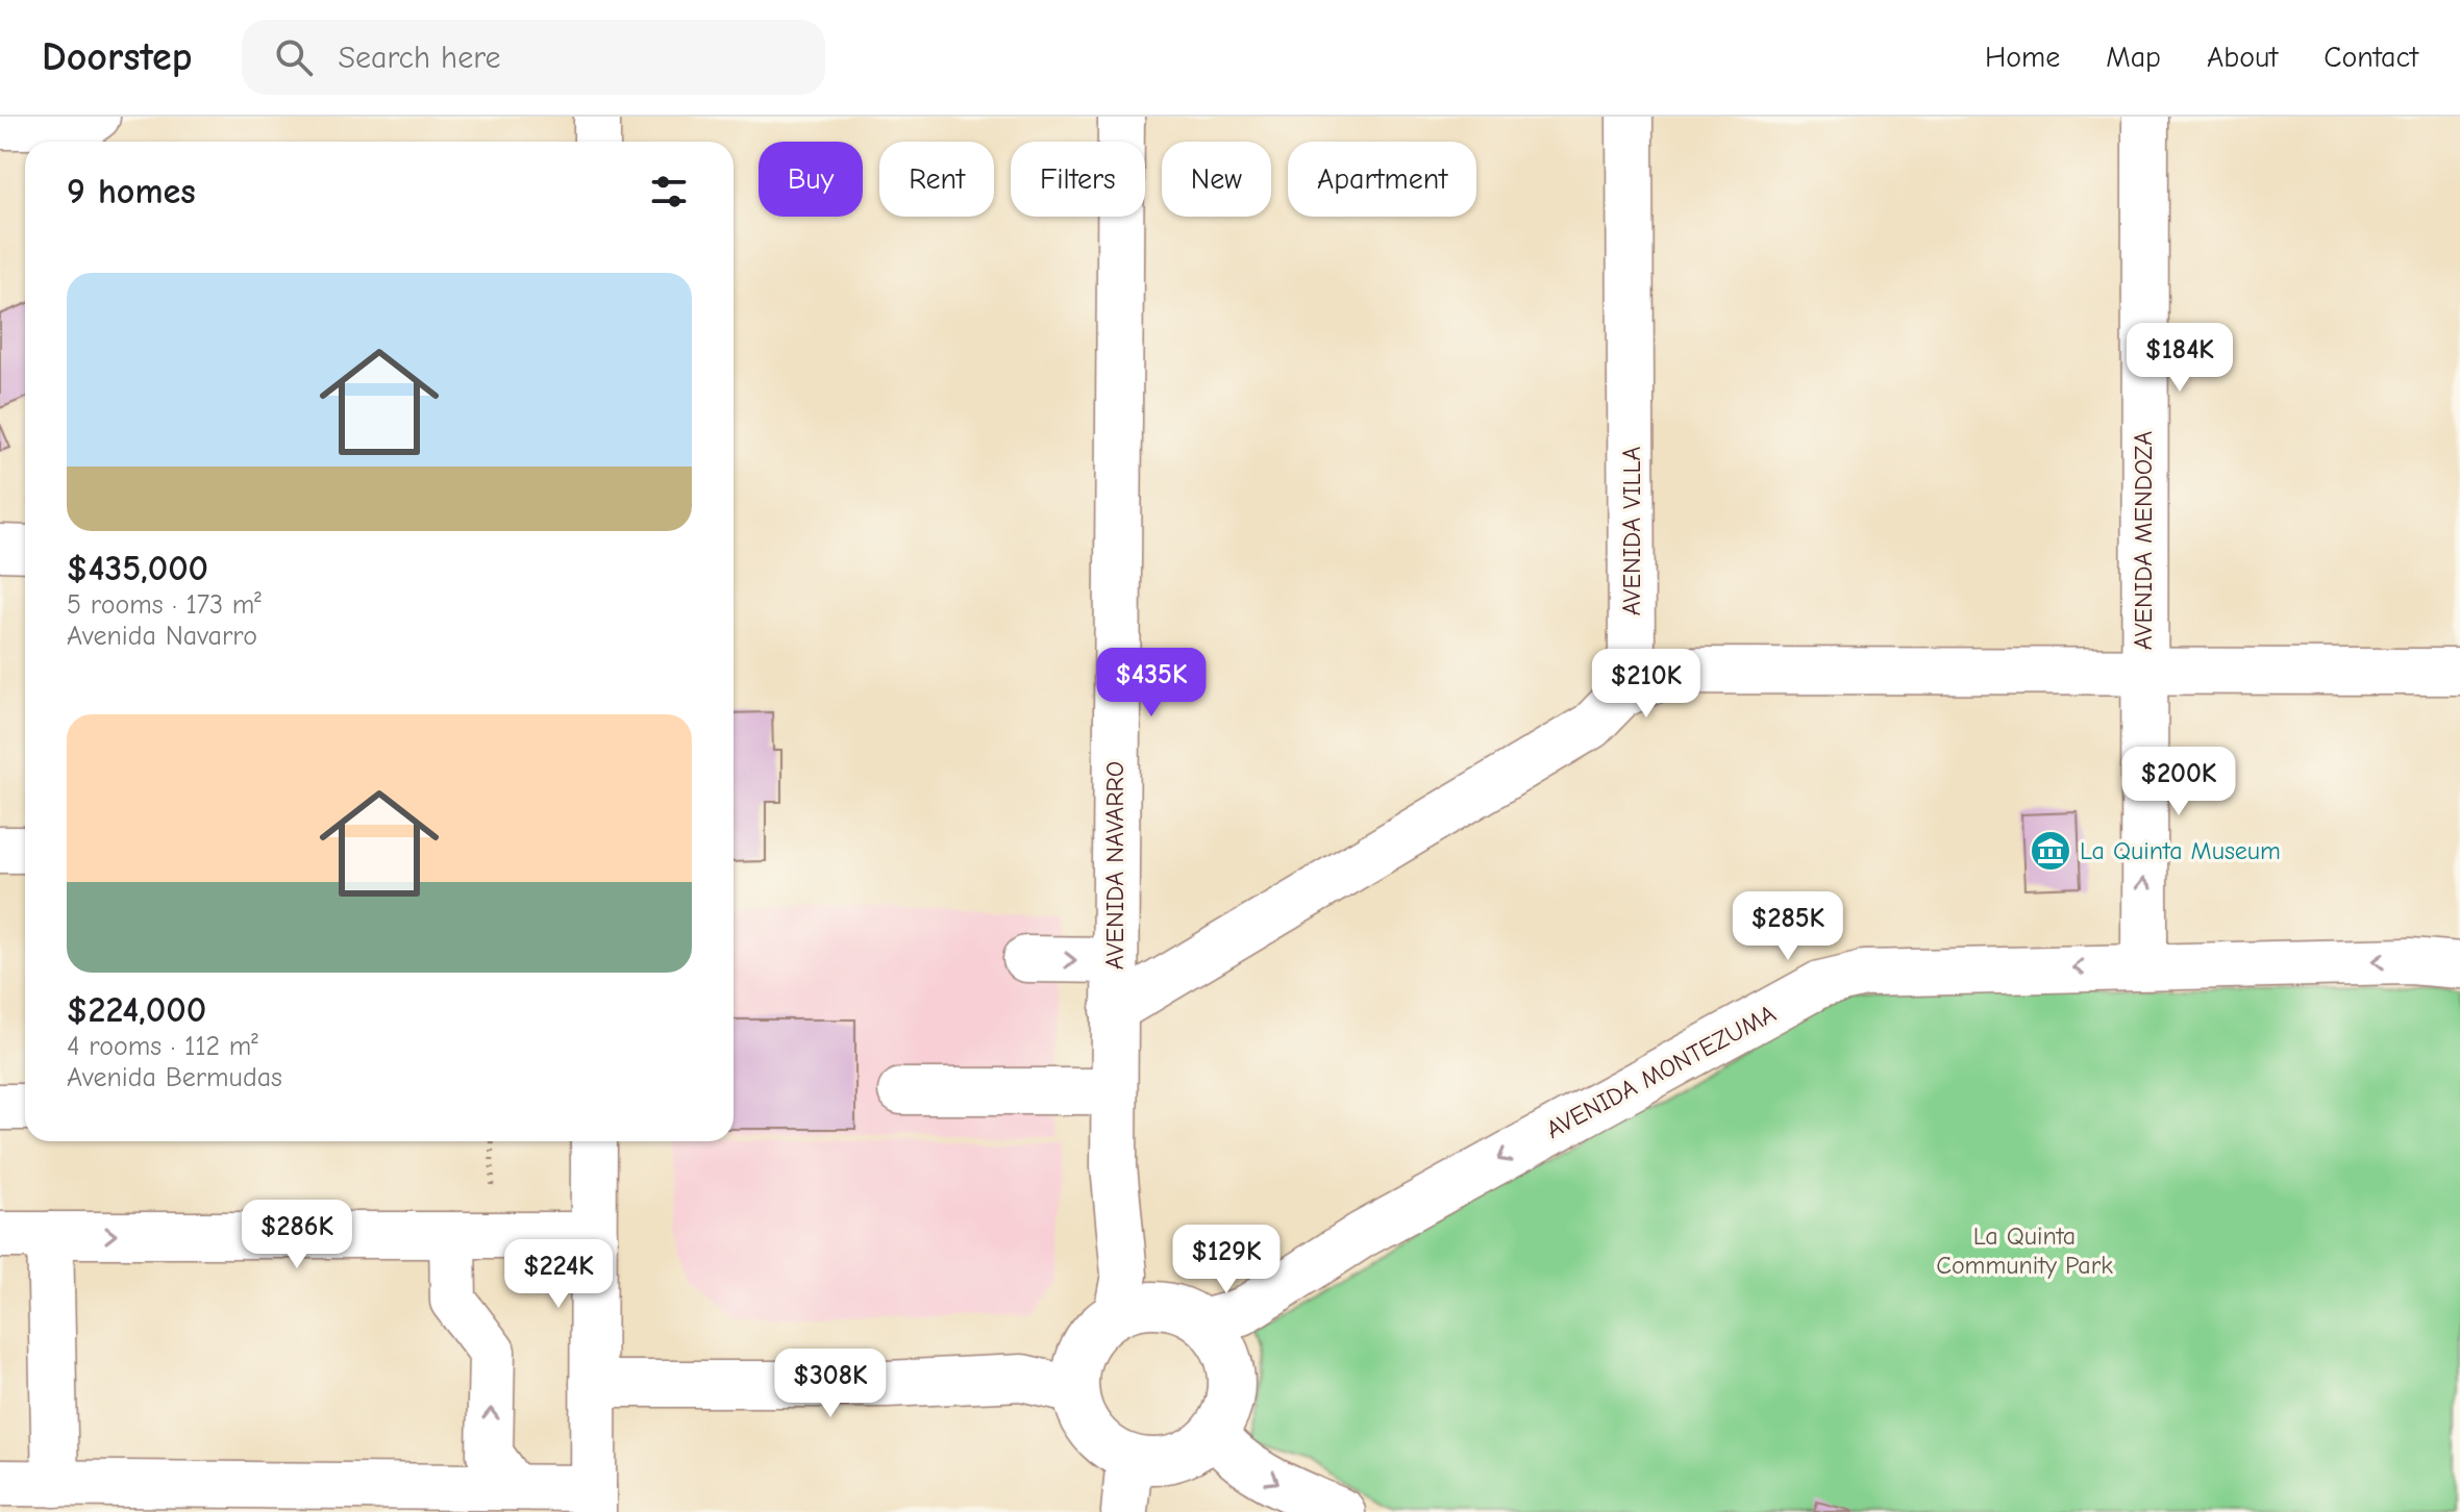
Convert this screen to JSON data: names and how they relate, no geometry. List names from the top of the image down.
{
  "streets": {
    "street": [
      "AVENIDA VILLA",
      "AVENIDA MENDOZA",
      "AVENIDA NAVARRO",
      "AVENIDA MONTEZUMA"
    ]
  },
  "crossings": [
    ["AVENIDA VILLA", "AVENIDA NAVARRO"],
    ["AVENIDA MENDOZA", "AVENIDA MONTEZUMA"],
    ["AVENIDA NAVARRO", "AVENIDA MONTEZUMA"]
  ],
  "parks": ["La Quinta Community Park"],
  "places": {
    "museum": ["La Quinta Museum"]
  },
  "page": {
    "header": "Doorstep",
    "search": "Search here",
    "nav": [
      "Home",
      "Map",
      "About",
      "Contact"
    ],
    "chip": [
      "Buy",
      "Rent",
      "Filters",
      "New",
      "Apartment"
    ],
    "heading": "9 homes",
    "list": [
      {
        "name": "$435,000",
        "note": "5 rooms · 173 m² · Avenida Navarro"
      },
      {
        "name": "$224,000",
        "note": "4 rooms · 112 m² · Avenida Bermudas"
      }
    ],
    "price": [
      "$184K",
      "$435K",
      "$210K",
      "$200K",
      "$285K",
      "$286K",
      "$129K",
      "$224K",
      "$308K"
    ]
  }
}
